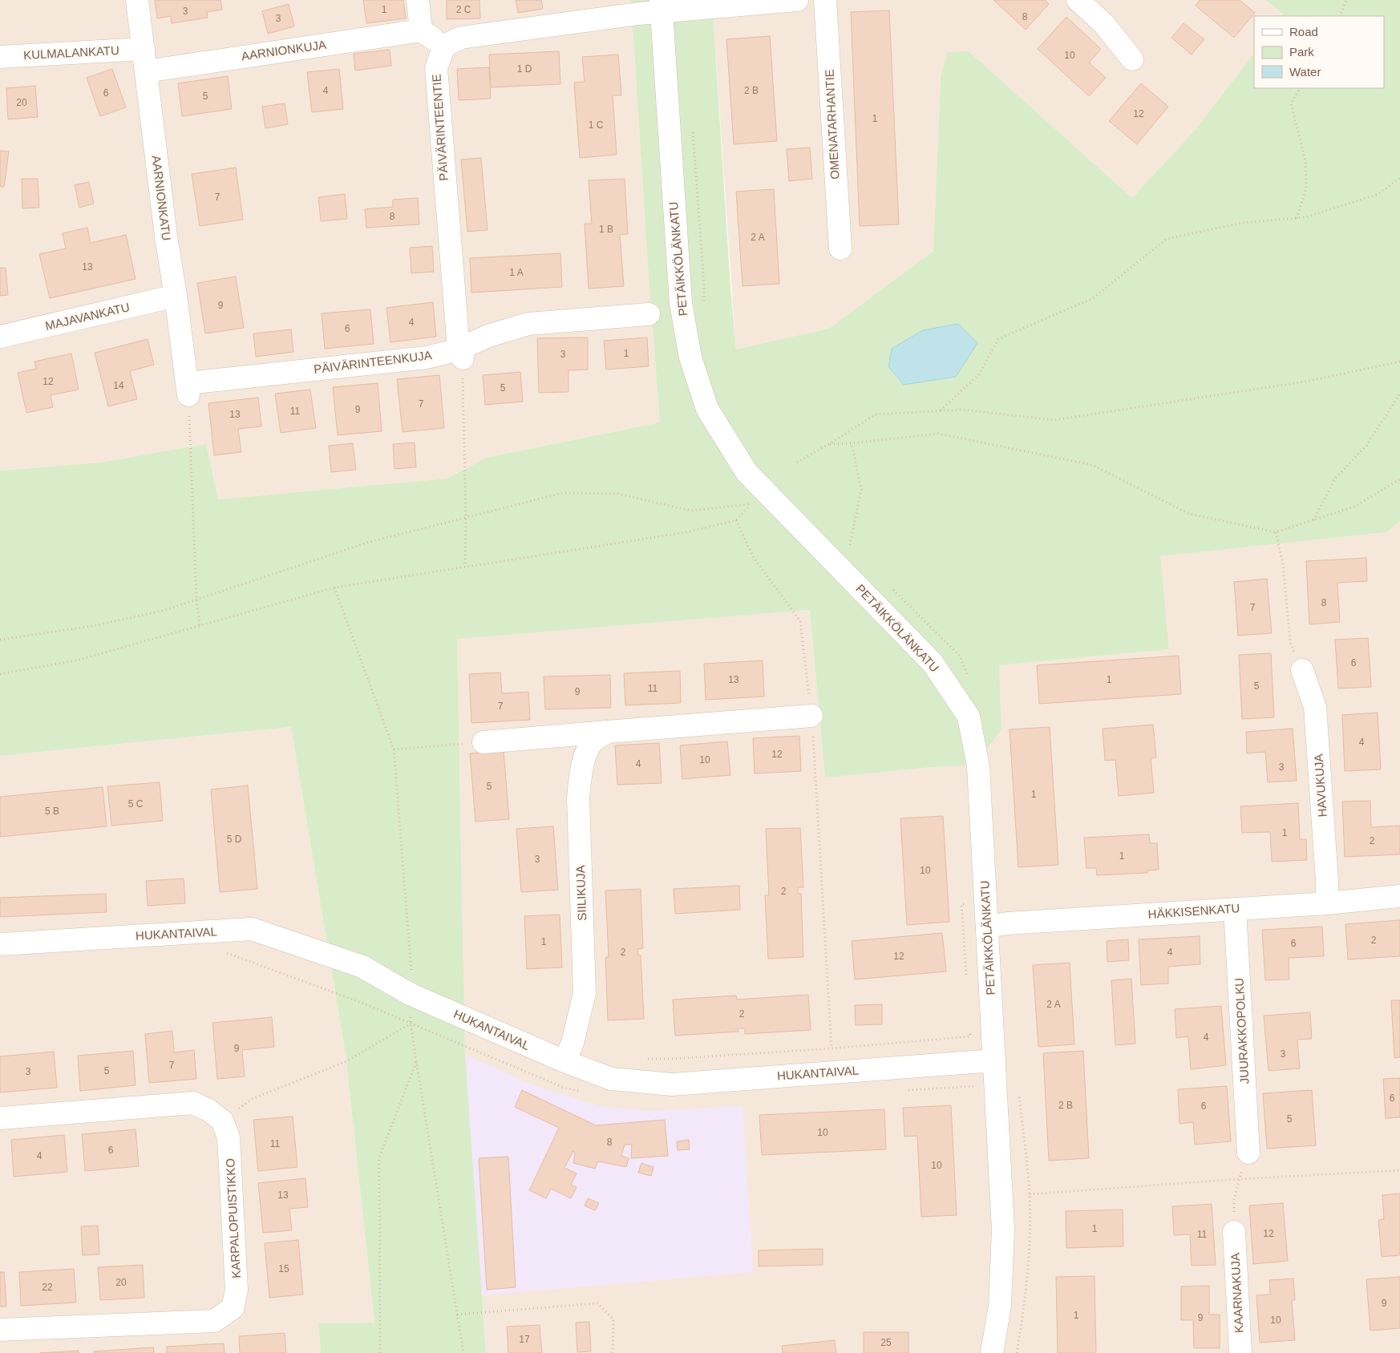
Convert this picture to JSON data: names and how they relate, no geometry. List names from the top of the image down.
{
  "streets": {
    "street": [
      "AARNIONKUJA",
      "KULMALANKATU",
      "OMENATARHANTIE",
      "PÄIVÄRINTEENTIE",
      "AARNIONKATU",
      "PETÄIKKÖLÄNKATU",
      "MAJAVANKATU",
      "PÄIVÄRINTEENKUJA",
      "HAVUKUJA",
      "SIILIKUJA",
      "HÄKKISENKATU",
      "HUKANTAIVAL",
      "JUURAKKOPOLKU",
      "KARPALOPUISTIKKO",
      "KAARNAKUJA"
    ]
  },
  "crossings": [
    ["AARNIONKUJA", "AARNIONKATU"],
    ["KULMALANKATU", "AARNIONKATU"],
    ["PÄIVÄRINTEENTIE", "PÄIVÄRINTEENKUJA"],
    ["AARNIONKATU", "MAJAVANKATU"],
    ["AARNIONKATU", "PÄIVÄRINTEENKUJA"],
    ["PETÄIKKÖLÄNKATU", "HÄKKISENKATU"],
    ["PETÄIKKÖLÄNKATU", "HUKANTAIVAL"],
    ["HAVUKUJA", "HÄKKISENKATU"],
    ["SIILIKUJA", "HUKANTAIVAL"],
    ["HÄKKISENKATU", "JUURAKKOPOLKU"]
  ],
  "house_numbers": [
    "1",
    "2 C",
    "3",
    "8",
    "3",
    "10",
    "1 D",
    "4",
    "2 B",
    "6",
    "5",
    "20",
    "12",
    "1",
    "1 C",
    "7",
    "8",
    "1 B",
    "2 A",
    "13",
    "1 A",
    "9",
    "4",
    "6",
    "1",
    "3",
    "12",
    "14",
    "5",
    "7",
    "9",
    "11",
    "13",
    "8",
    "7",
    "6",
    "13",
    "1",
    "5",
    "11",
    "9",
    "7",
    "4",
    "12",
    "10",
    "4",
    "3",
    "5",
    "1",
    "5 C",
    "5 B",
    "1",
    "5 D",
    "2",
    "1",
    "3",
    "10",
    "2",
    "2",
    "1",
    "6",
    "2",
    "4",
    "12",
    "2 A",
    "2",
    "4",
    "9",
    "3",
    "7",
    "5",
    "3",
    "6",
    "2 B",
    "6",
    "5",
    "10",
    "8",
    "11",
    "6",
    "4",
    "10",
    "13",
    "1",
    "12",
    "11",
    "15",
    "20",
    "22",
    "9",
    "1",
    "9",
    "10",
    "17",
    "25"
  ],
  "legend": ["Road", "Park", "Water"]
}
